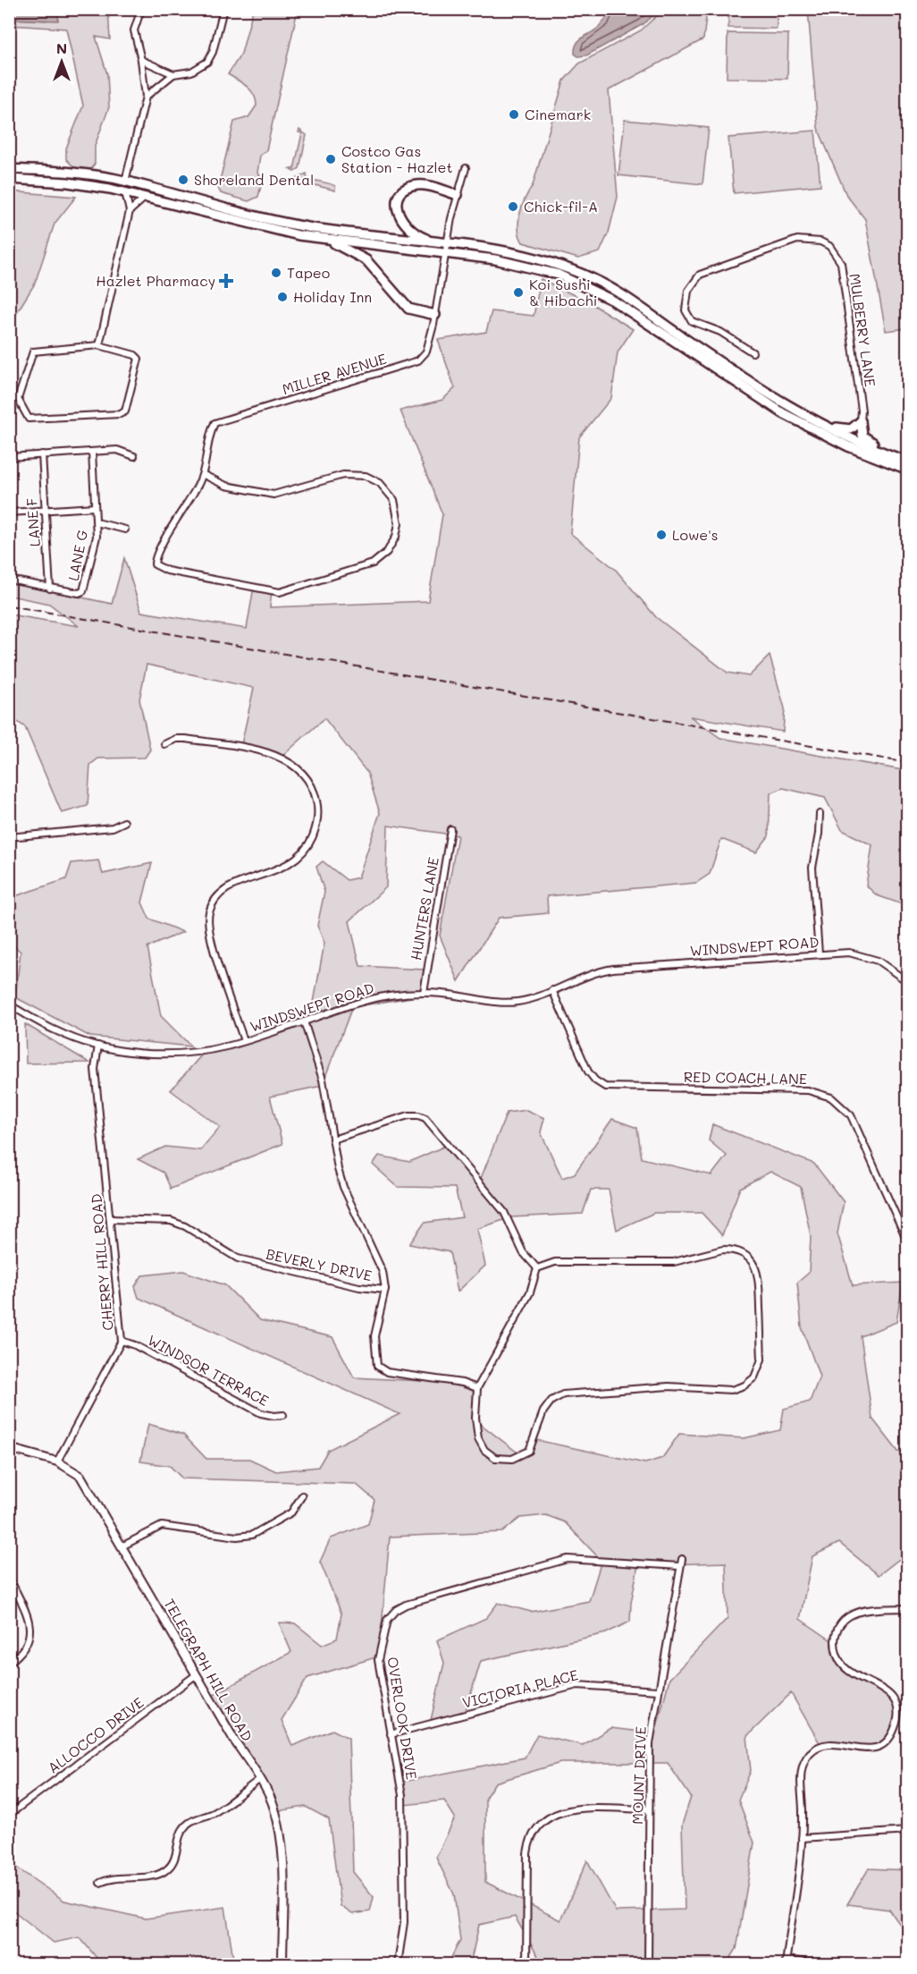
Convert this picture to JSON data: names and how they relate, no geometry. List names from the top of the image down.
{
  "streets": {
    "street": [
      "MULBERRY LANE",
      "MILLER AVENUE",
      "LANE F",
      "LANE G",
      "HUNTERS LANE",
      "WINDSWEPT ROAD",
      "RED COACH LANE",
      "CHERRY HILL ROAD",
      "BEVERLY DRIVE",
      "WINDSOR TERRACE",
      "TELEGRAPH HILL ROAD",
      "VICTORIA PLACE",
      "OVERLOOK DRIVE",
      "ALLOCCO DRIVE",
      "MOUNT DRIVE"
    ]
  },
  "crossings": [
    ["LANE F", "LANE G"],
    ["HUNTERS LANE", "WINDSWEPT ROAD"],
    ["WINDSWEPT ROAD", "RED COACH LANE"],
    ["WINDSWEPT ROAD", "CHERRY HILL ROAD"],
    ["CHERRY HILL ROAD", "BEVERLY DRIVE"],
    ["CHERRY HILL ROAD", "WINDSOR TERRACE"],
    ["CHERRY HILL ROAD", "TELEGRAPH HILL ROAD"],
    ["TELEGRAPH HILL ROAD", "ALLOCCO DRIVE"],
    ["VICTORIA PLACE", "OVERLOOK DRIVE"],
    ["VICTORIA PLACE", "MOUNT DRIVE"],
    ["OVERLOOK DRIVE", "MOUNT DRIVE"]
  ],
  "places": {
    "other": [
      "Cinemark",
      "Costco Gas Station - Hazlet",
      "Shoreland Dental",
      "Chick-fil-A",
      "Tapeo",
      "Koi Sushi & Hibachi",
      "Holiday Inn",
      "Lowe's"
    ],
    "health": ["Hazlet Pharmacy"]
  },
  "north": "top"
}
